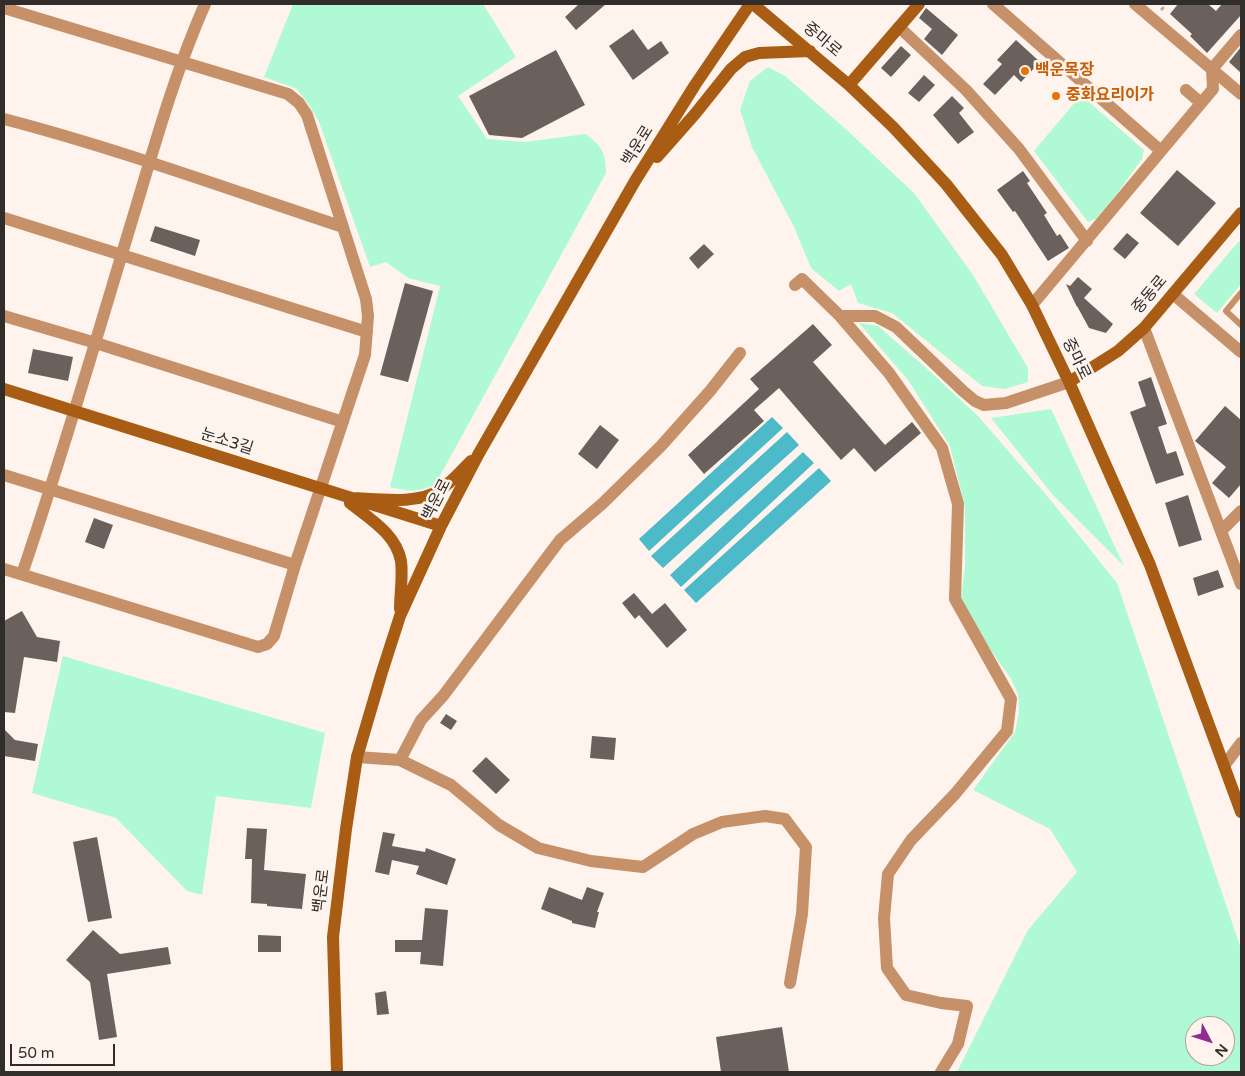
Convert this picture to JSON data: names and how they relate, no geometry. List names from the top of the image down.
{
  "streets": {
    "street": [
      "중마로",
      "백운로",
      "중동로",
      "눈소3길"
    ]
  },
  "crossings": [
    ["중마로", "백운로"],
    ["중마로", "중동로"],
    ["백운로", "눈소3길"]
  ],
  "places": ["백운목장", "중화요리이가"],
  "scale_bar": "50 m",
  "north": "bottom right"
}
